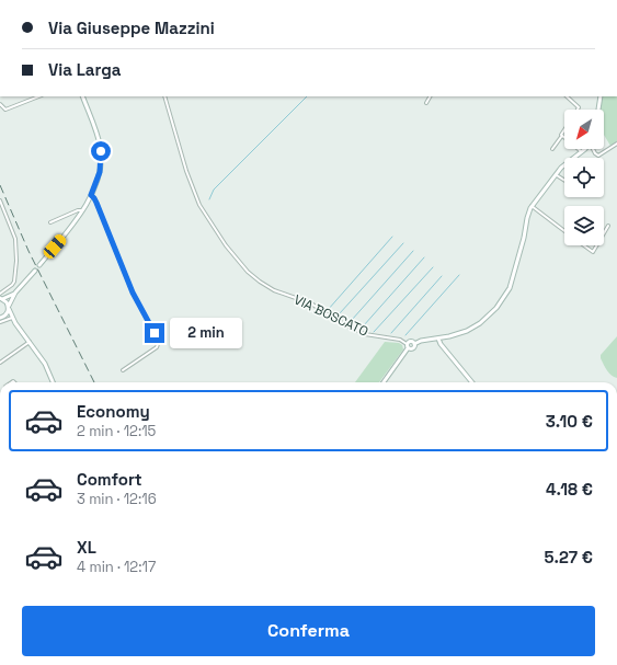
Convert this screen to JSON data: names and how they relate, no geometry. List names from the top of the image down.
{
  "streets": {
    "street": ["VIA BOSCATO"]
  },
  "north": "bottom left",
  "page": {
    "banner": ["Via Giuseppe Mazzini", "Via Larga"],
    "bubble": "2 min",
    "list": [
      {
        "name": "Economy",
        "note": "2 min · 12:15",
        "value": "3.10 €"
      },
      {
        "name": "Comfort",
        "note": "3 min · 12:16",
        "value": "4.18 €"
      },
      {
        "name": "XL",
        "note": "4 min · 12:17",
        "value": "5.27 €"
      }
    ],
    "buttons": "Conferma"
  }
}
